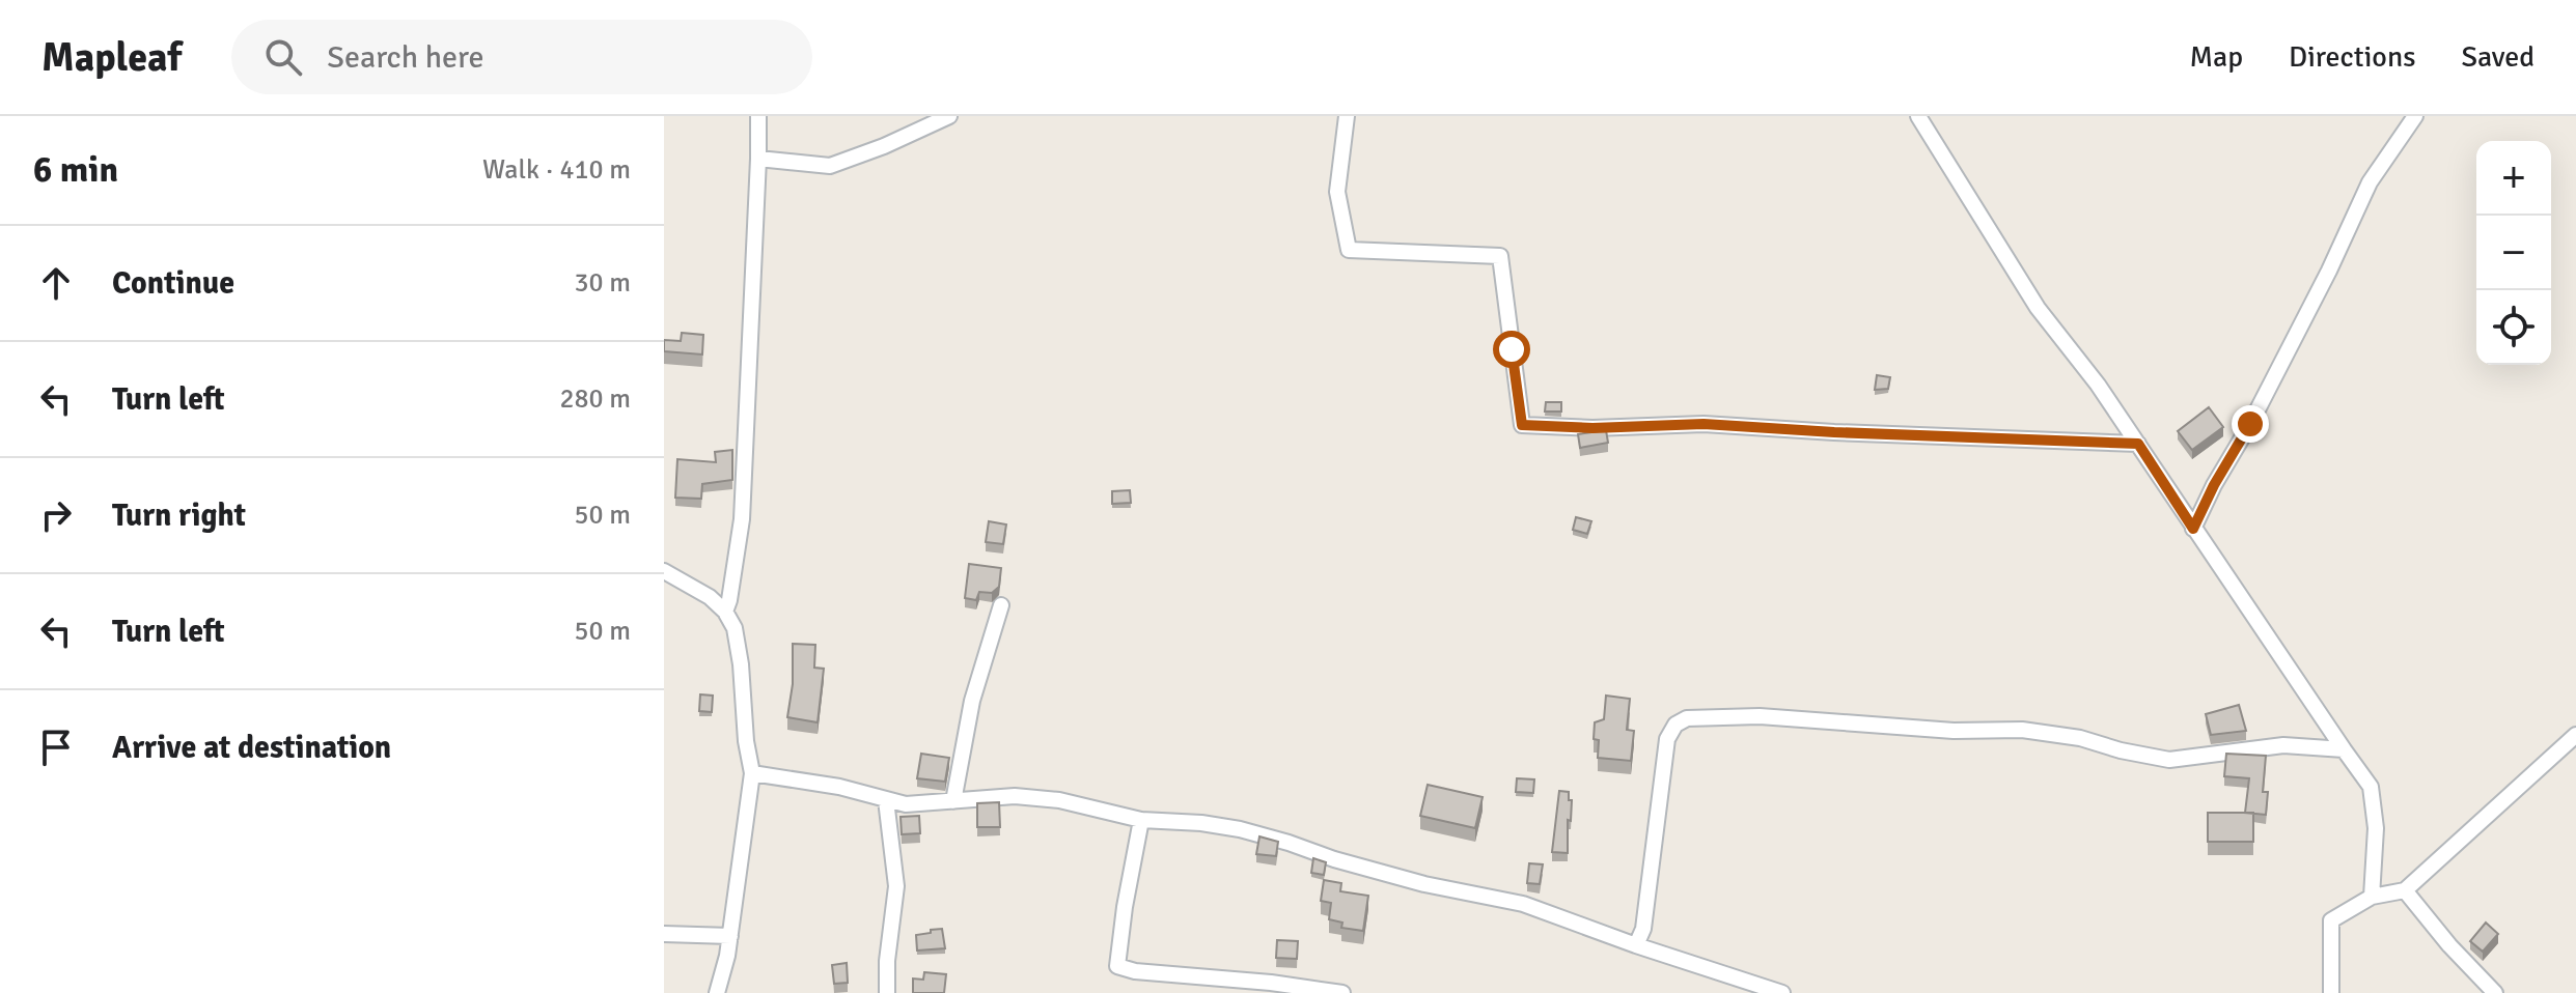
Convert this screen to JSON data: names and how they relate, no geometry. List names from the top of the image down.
{
  "page": {
    "header": "Mapleaf",
    "search": "Search here",
    "nav": ["Map", "Directions", "Saved"],
    "heading": ["6 min", "Walk · 410 m"],
    "map_buttons": ["+", "−"],
    "list": [
      ["Continue", "30 m"],
      ["Turn left", "280 m"],
      ["Turn right", "50 m"],
      ["Turn left", "50 m"],
      "Arrive at destination"
    ]
  }
}
